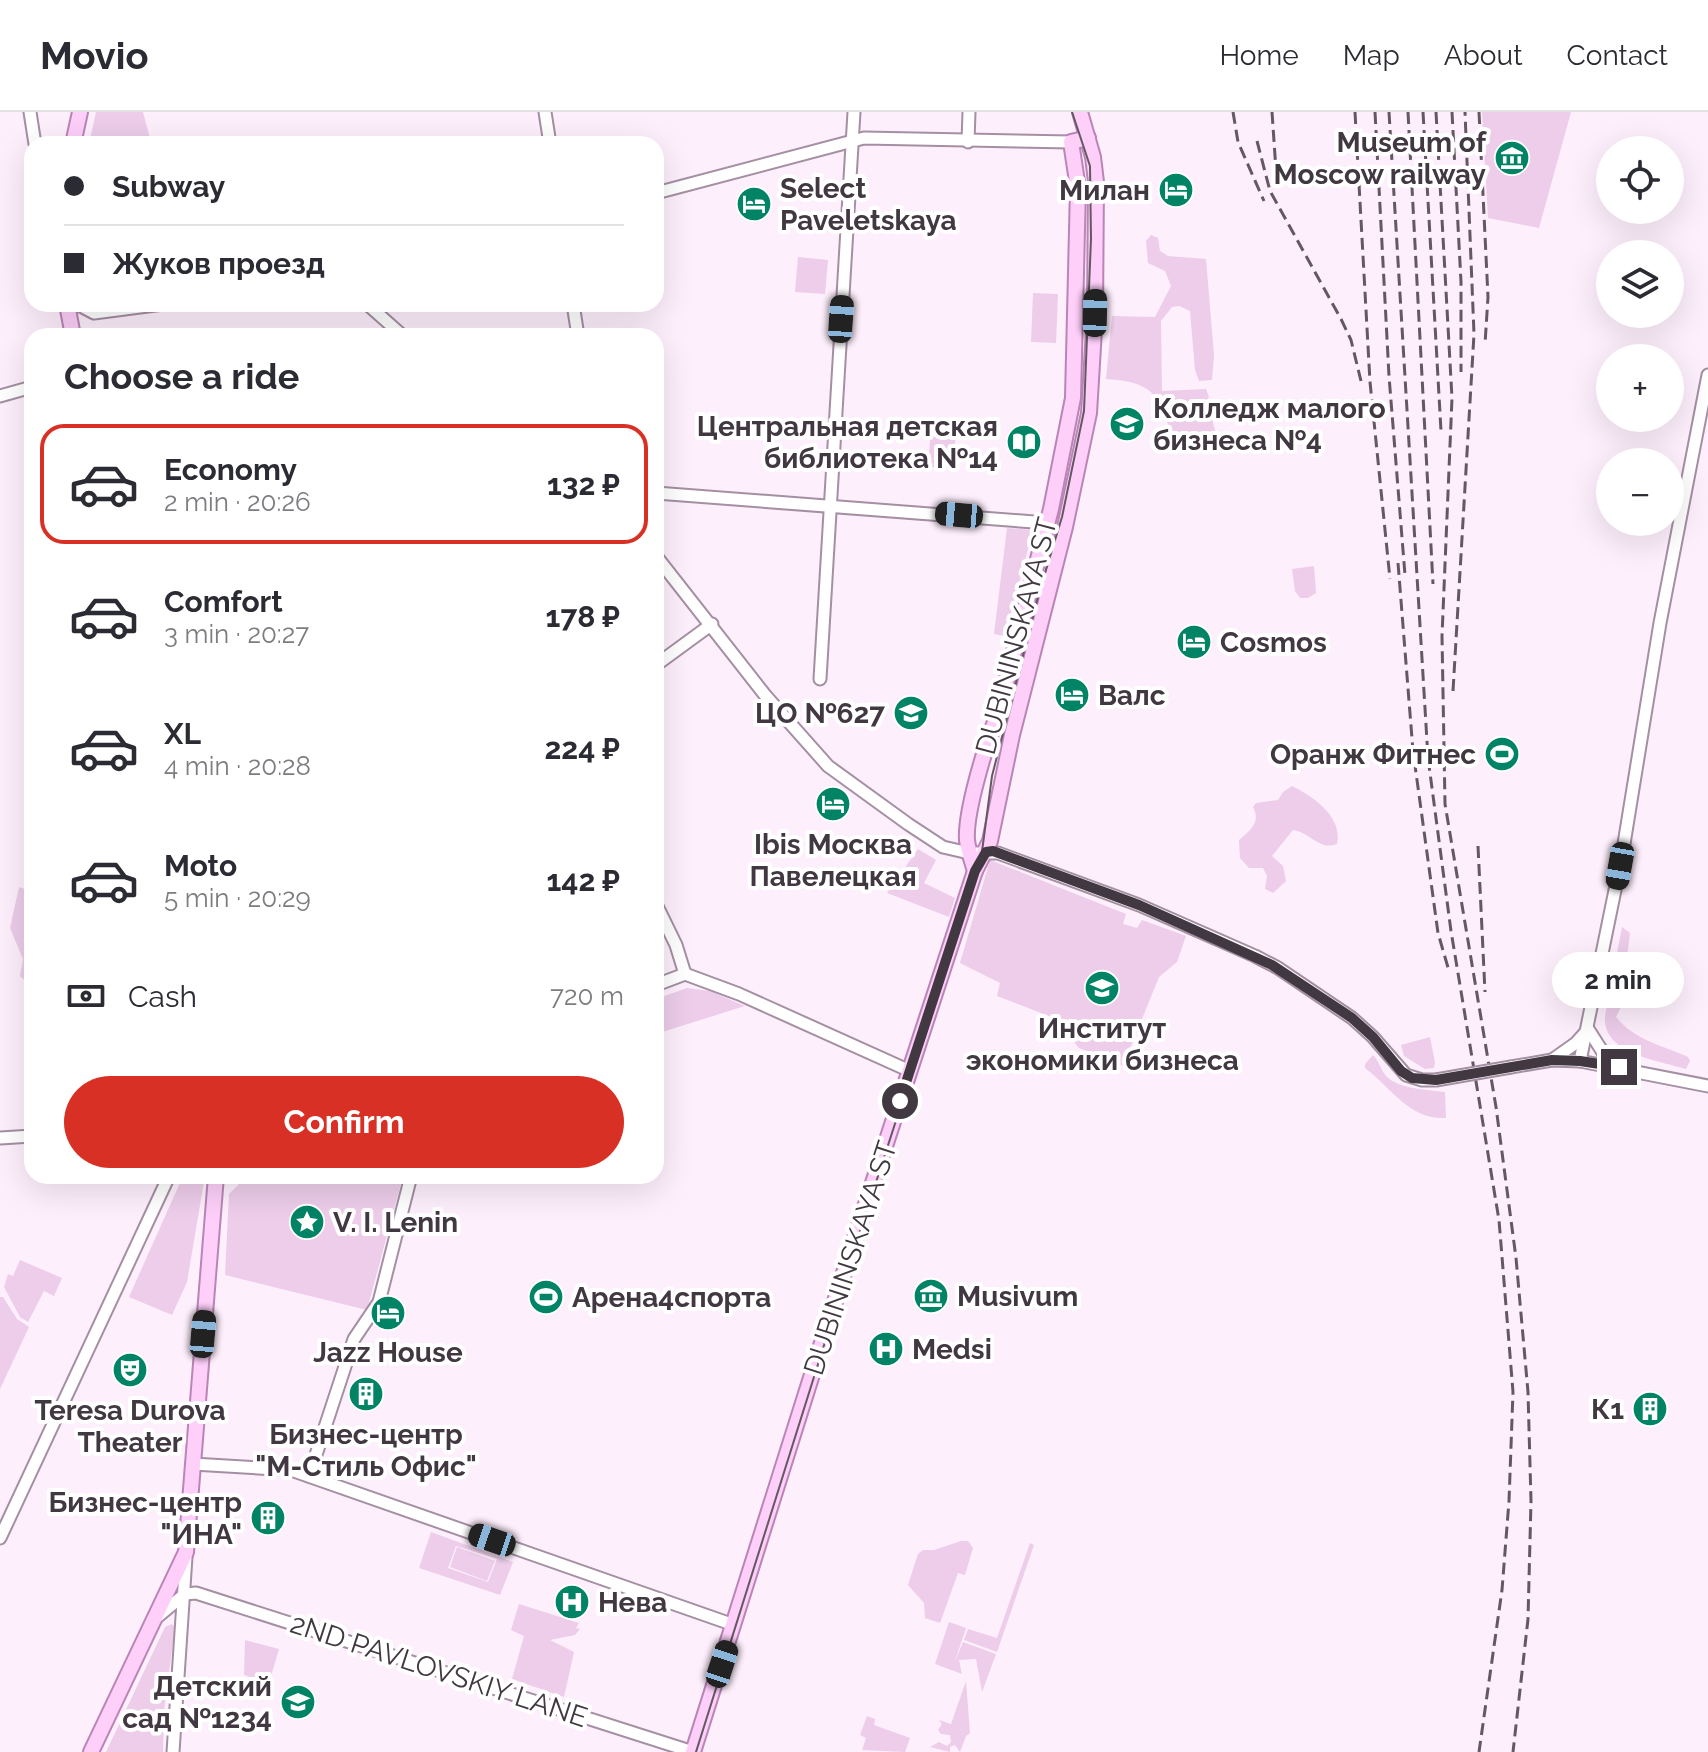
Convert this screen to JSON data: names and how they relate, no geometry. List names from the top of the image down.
{
  "streets": {
    "main road": ["DUBININSKAYA ST"],
    "street": ["2ND PAVLOVSKIY LANE"]
  },
  "crossings": [
    ["DUBININSKAYA ST", "2ND PAVLOVSKIY LANE"]
  ],
  "places": {
    "museum": ["Museum of Moscow railway", "Musivum"],
    "hotel": [
      "Милан",
      "Select Paveletskaya",
      "Cosmos",
      "Валс",
      "Ibis Москва Павелецкая",
      "Jazz House"
    ],
    "school or university": [
      "Колледж малого бизнеса №4",
      "ЦО №627",
      "Институт экономики бизнеса",
      "Детский сад №1234"
    ],
    "library": ["Центральная детская библиотека №14"],
    "sports": ["Оранж Фитнес", "Арена4спорта"],
    "place": ["V. I. Lenin"],
    "hospital": ["Medsi", "Нева"],
    "theatre": ["Teresa Durova Theater"],
    "building": ["Бизнес-центр \"М-Стиль Офис\"", "К1", "Бизнес-центр \"ИНА\""]
  },
  "page": {
    "header": "Movio",
    "nav": [
      "Home",
      "Map",
      "About",
      "Contact"
    ],
    "map_buttons": ["+", "−"],
    "banner": ["Subway", "Жуков проезд"],
    "heading": "Choose a ride",
    "list": [
      {
        "name": "Economy",
        "note": "2 min · 20:26",
        "value": "132 ₽"
      },
      {
        "name": "Comfort",
        "note": "3 min · 20:27",
        "value": "178 ₽"
      },
      {
        "name": "XL",
        "note": "4 min · 20:28",
        "value": "224 ₽"
      },
      {
        "name": "Moto",
        "note": "5 min · 20:29",
        "value": "142 ₽"
      }
    ],
    "bubble": "2 min",
    "pay": ["Cash", "720 m"],
    "buttons": "Confirm"
  }
}
